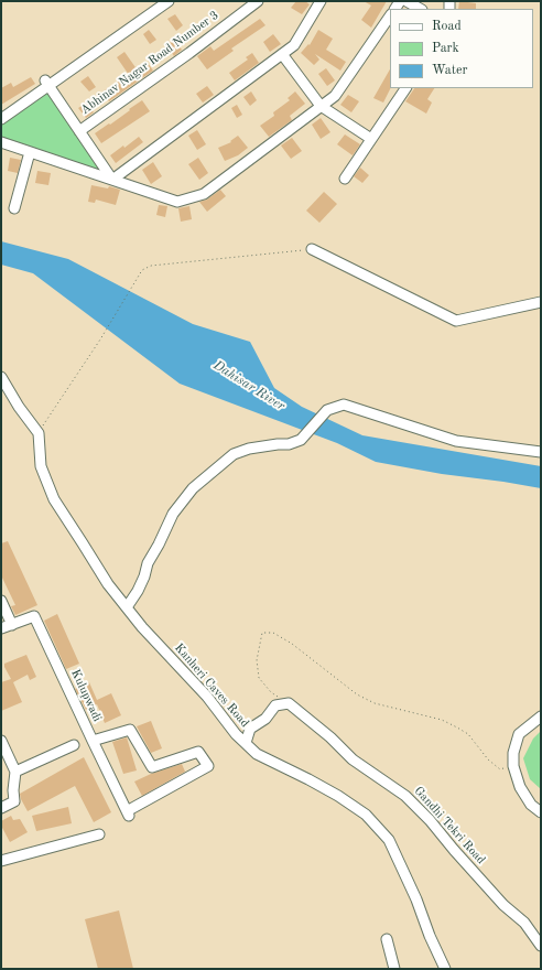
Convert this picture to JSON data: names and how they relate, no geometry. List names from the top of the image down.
{
  "streets": {
    "street": [
      "Abhinav Nagar Road Number 3",
      "Kanheri Caves Road",
      "Kulupwadi",
      "Gandhi Tekri Road"
    ]
  },
  "water": ["Dahisar River"],
  "legend": ["Road", "Park", "Water"]
}
